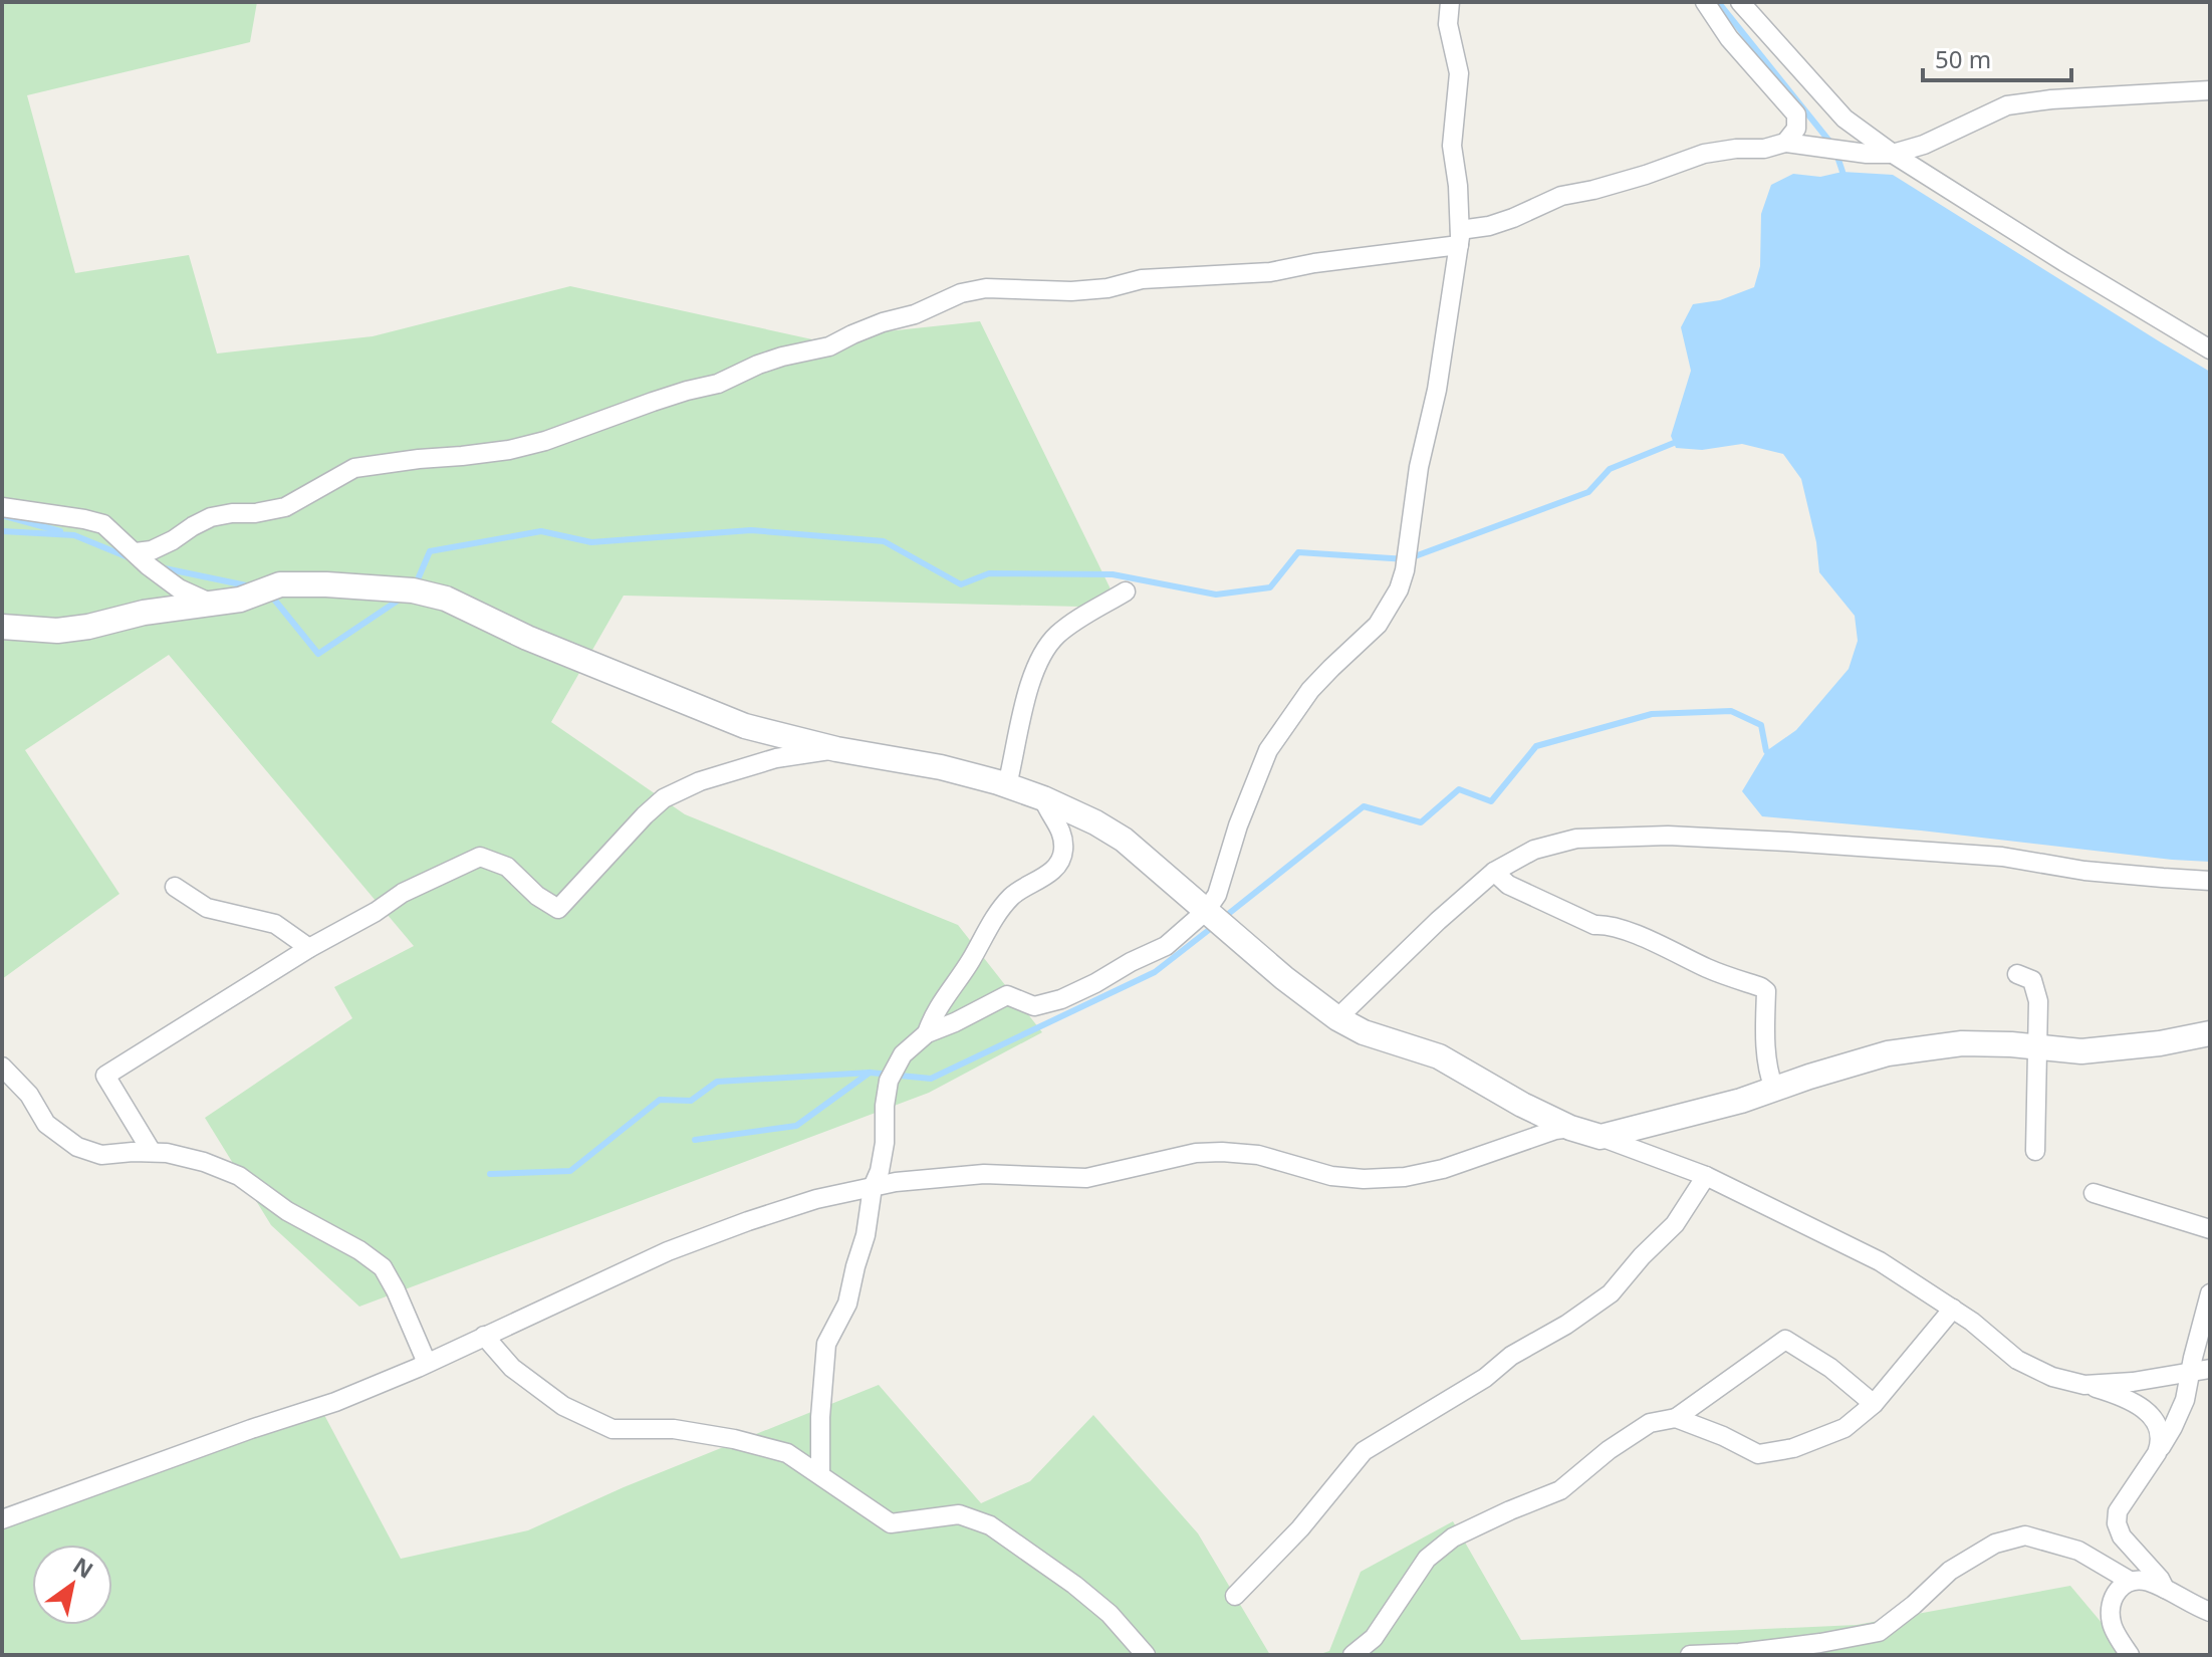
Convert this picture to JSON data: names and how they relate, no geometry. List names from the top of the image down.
{
  "scale_bar": "50 m",
  "north": "top right"
}
